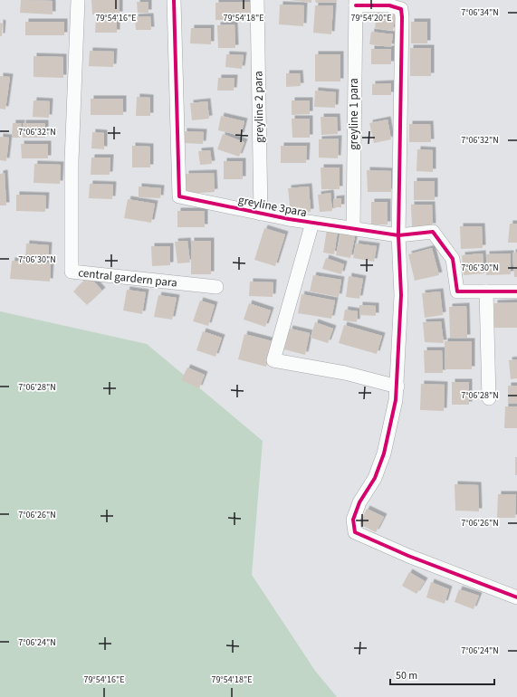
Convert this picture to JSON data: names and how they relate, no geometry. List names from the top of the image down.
{
  "streets": {
    "street": [
      "greyline 2 para",
      "greyline 1 para",
      "greyline 3para",
      "central gardern para"
    ]
  },
  "crossings": [
    ["greyline 2 para", "greyline 3para"],
    ["greyline 1 para", "greyline 3para"]
  ],
  "scale_bar": "50 m",
  "coordinates": [
    "7°06'34\"N",
    "79°54'16\"E",
    "79°54'18\"E",
    "79°54'20\"E",
    "7°06'32\"N",
    "7°06'30\"N",
    "7°06'28\"N",
    "7°06'26\"N",
    "7°06'24\"N"
  ]
}
